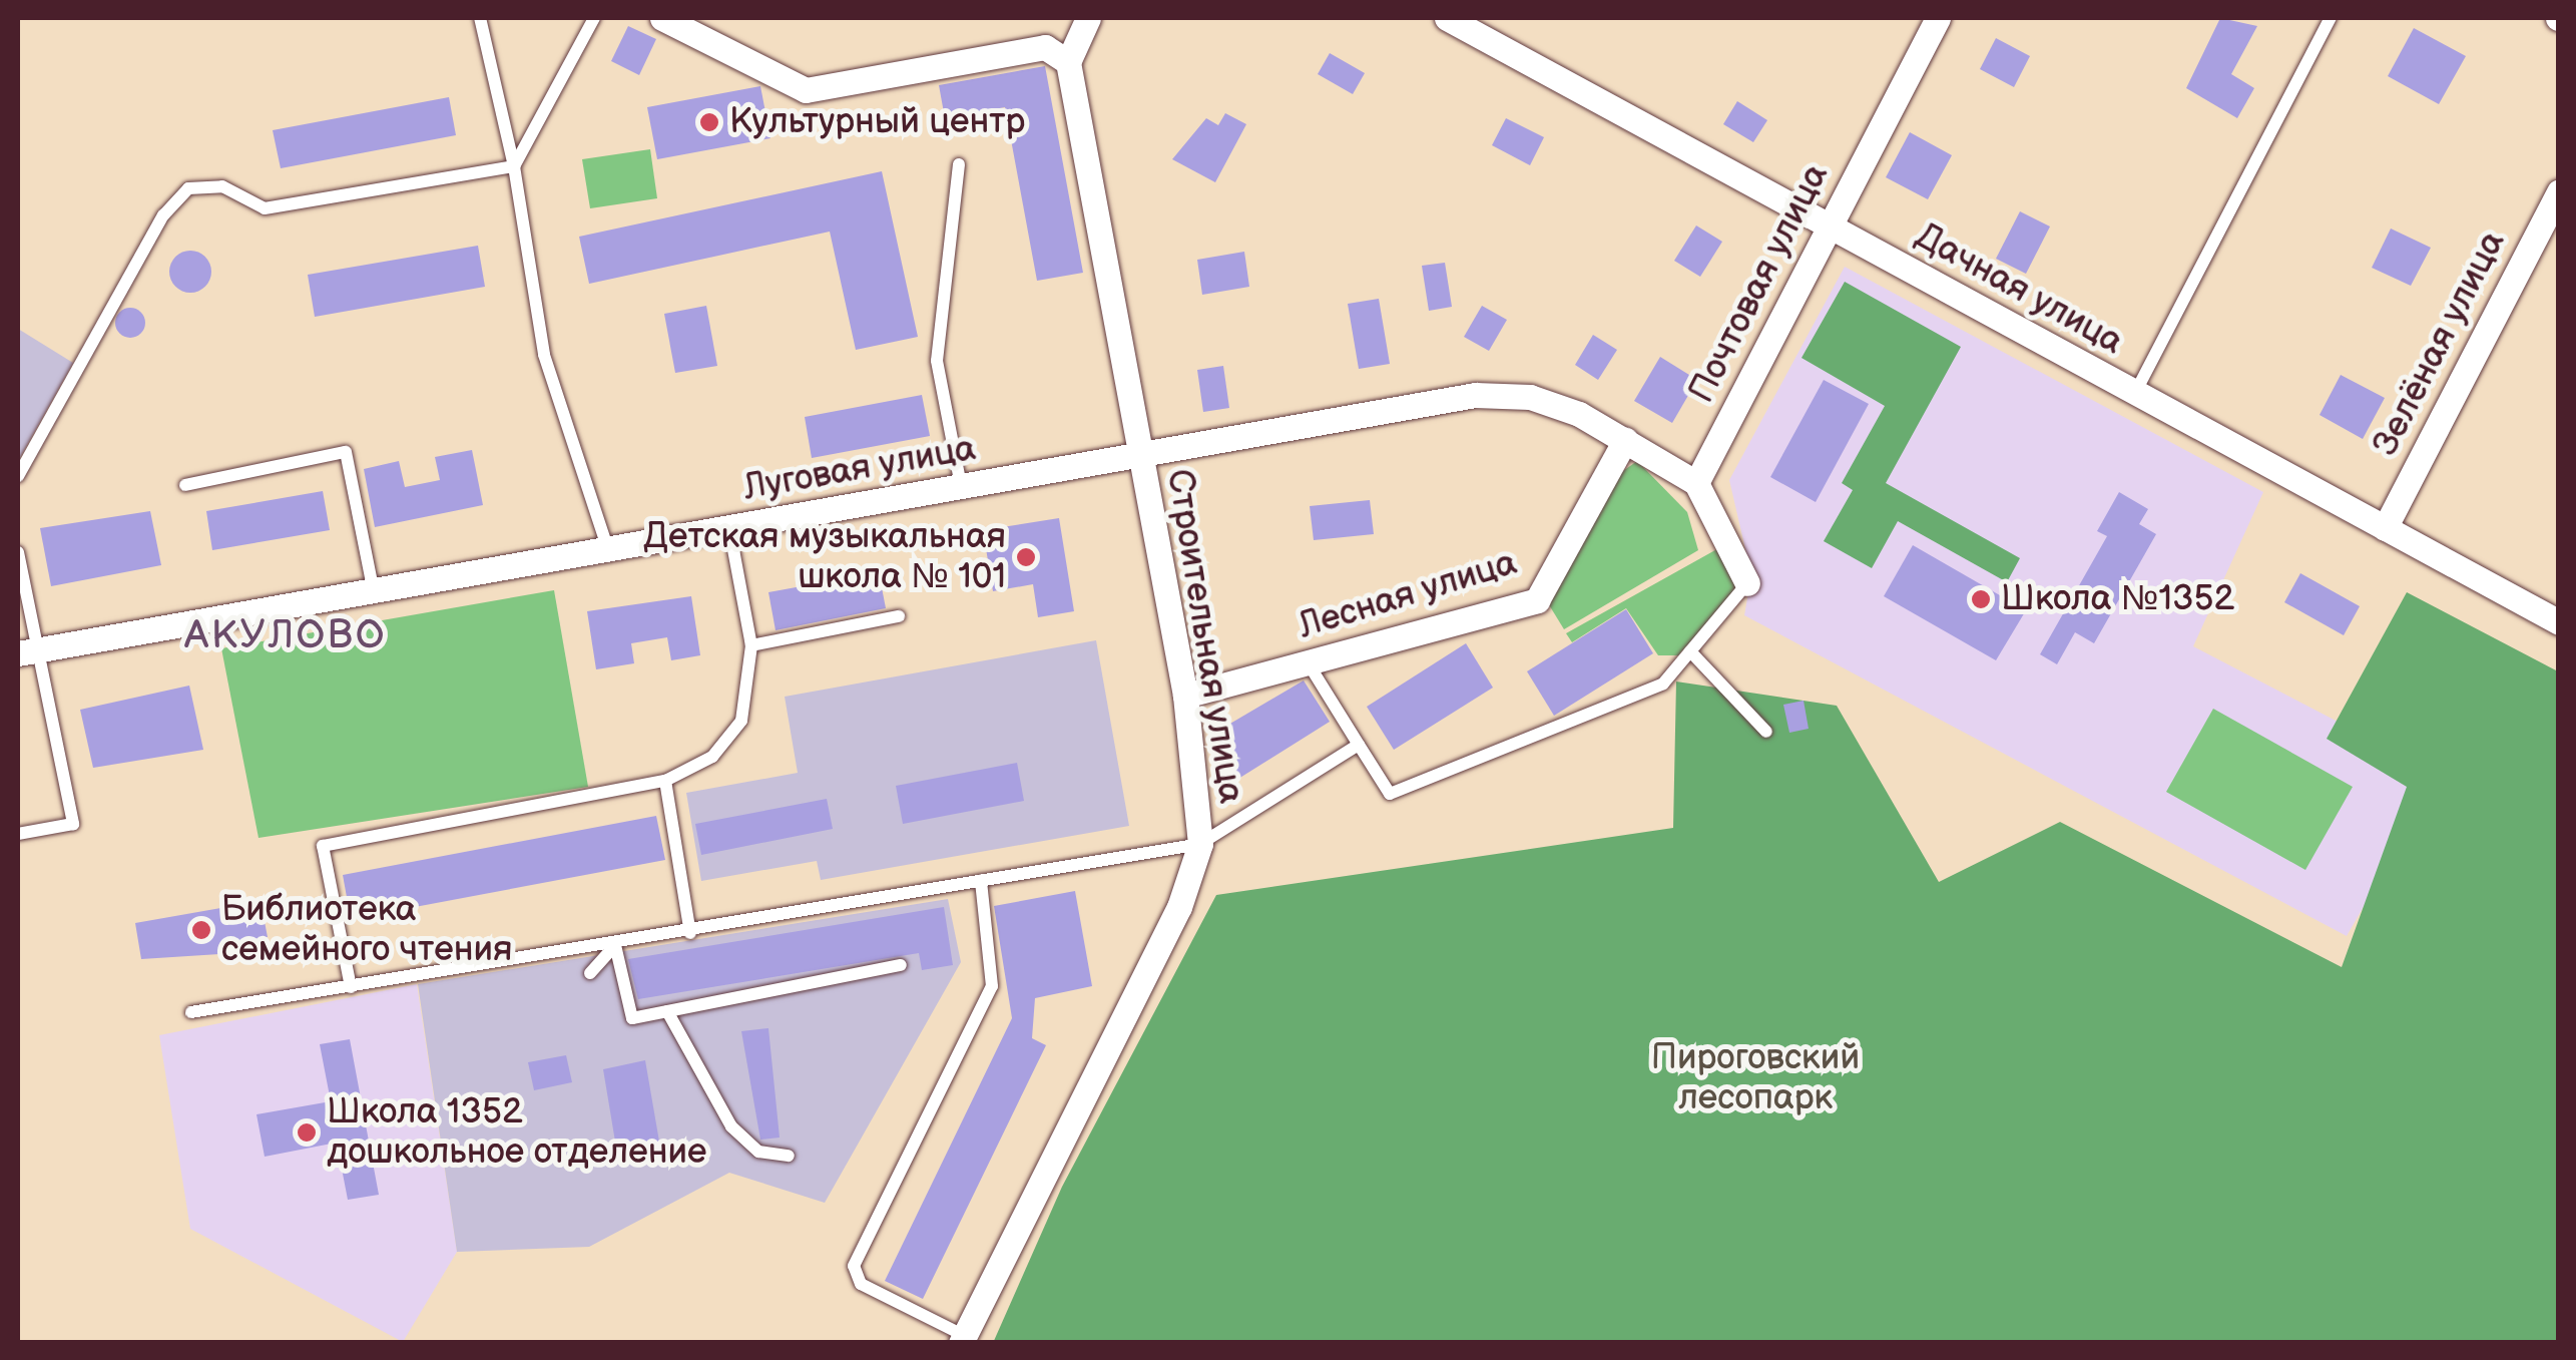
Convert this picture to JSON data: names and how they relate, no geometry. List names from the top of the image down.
{
  "streets": {
    "street": [
      "Почтовая улица",
      "Дачная улица",
      "Зелёная улица",
      "Луговая улица",
      "Лесная улица",
      "Строительная улица"
    ]
  },
  "crossings": [
    ["Почтовая улица", "Дачная улица"],
    ["Почтовая улица", "Луговая улица"],
    ["Дачная улица", "Зелёная улица"],
    ["Луговая улица", "Лесная улица"],
    ["Луговая улица", "Строительная улица"],
    ["Лесная улица", "Строительная улица"]
  ],
  "districts": ["АКУЛОВО"],
  "parks": ["Пироговский лесопарк"],
  "places": [
    "Культурный центр",
    "Детская музыкальная школа № 101",
    "Школа №1352",
    "Библиотека семейного чтения",
    "Школа 1352 дошкольное отделение"
  ]
}
